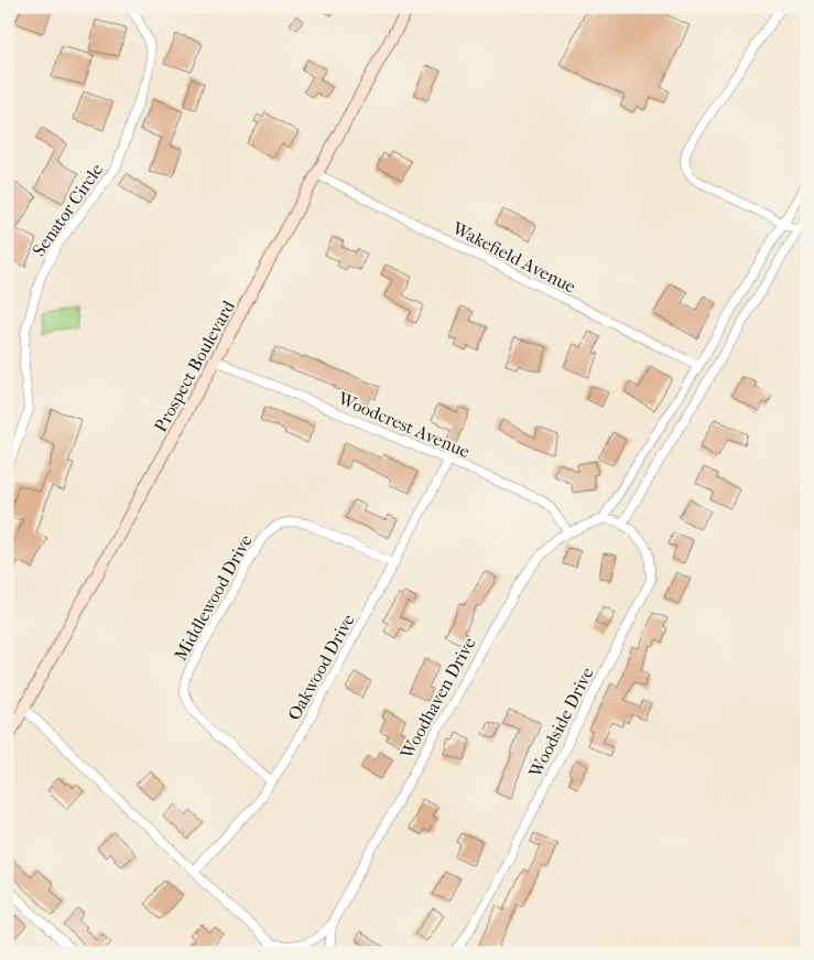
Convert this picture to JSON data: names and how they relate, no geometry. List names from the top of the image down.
{
  "streets": {
    "main road": ["Prospect Boulevard"],
    "street": [
      "Senator Circle",
      "Wakefield Avenue",
      "Woodcrest Avenue",
      "Middlewood Drive",
      "Oakwood Drive",
      "Woodhaven Drive",
      "Woodside Drive"
    ]
  },
  "crossings": [
    ["Wakefield Avenue", "Prospect Boulevard"],
    ["Prospect Boulevard", "Woodcrest Avenue"],
    ["Woodcrest Avenue", "Oakwood Drive"],
    ["Woodcrest Avenue", "Woodhaven Drive"],
    ["Middlewood Drive", "Oakwood Drive"]
  ]
}
